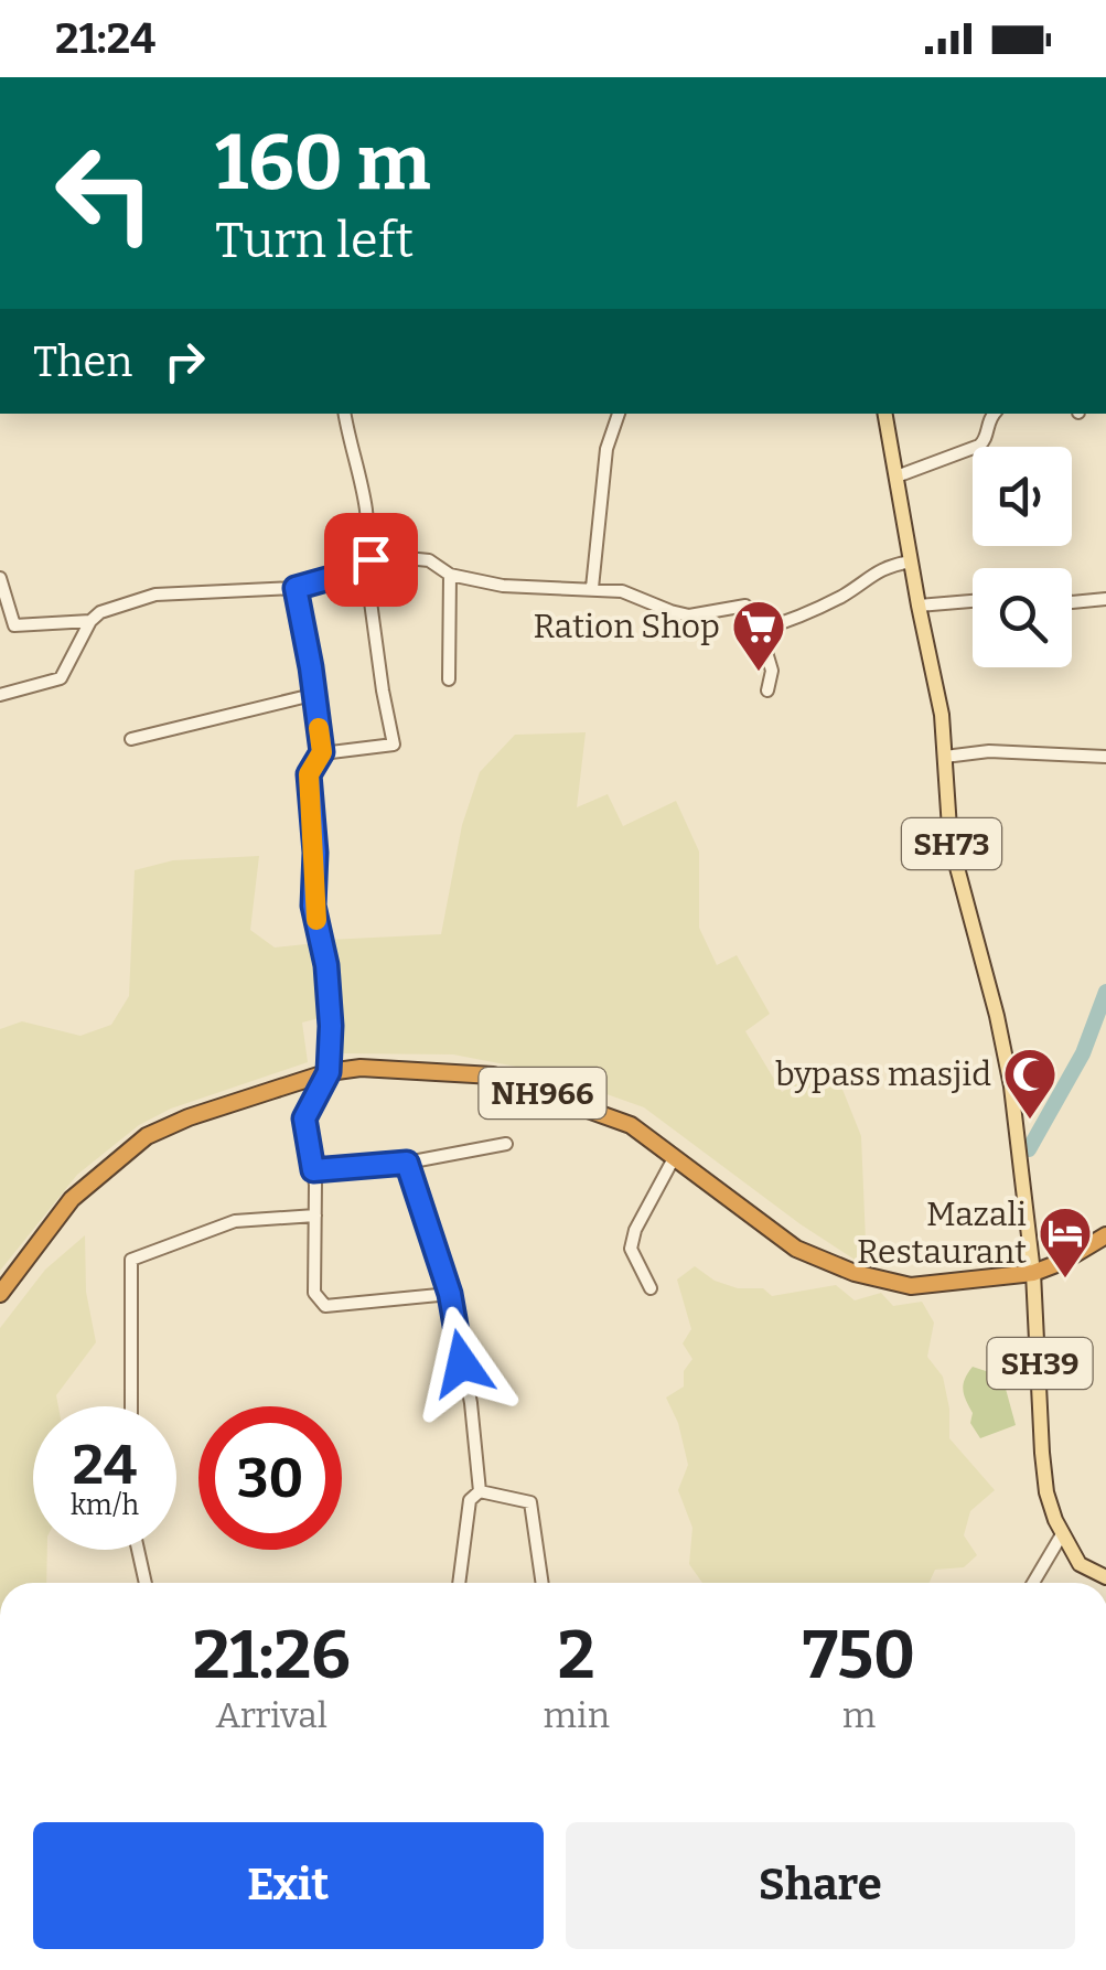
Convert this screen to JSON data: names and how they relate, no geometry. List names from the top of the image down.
{
  "streets": {
    "highway": ["NH966"],
    "main road": ["SH73", "SH39"]
  },
  "crossings": [
    ["SH73", "NH966"],
    ["SH73", "SH39"],
    ["NH966", "SH39"]
  ],
  "places": {
    "supermarket": ["Ration Shop"],
    "mosque": ["bypass masjid"],
    "hotel": ["Mazali Restaurant"]
  },
  "page": {
    "status": "21:24",
    "turn": ["160 m", "Turn left"],
    "then": "Then",
    "speed": "24 km/h",
    "limit": "30",
    "eta": [
      "21:26",
      "Arrival",
      "2",
      "min",
      "750",
      "m"
    ],
    "buttons": ["Exit", "Share"]
  }
}
